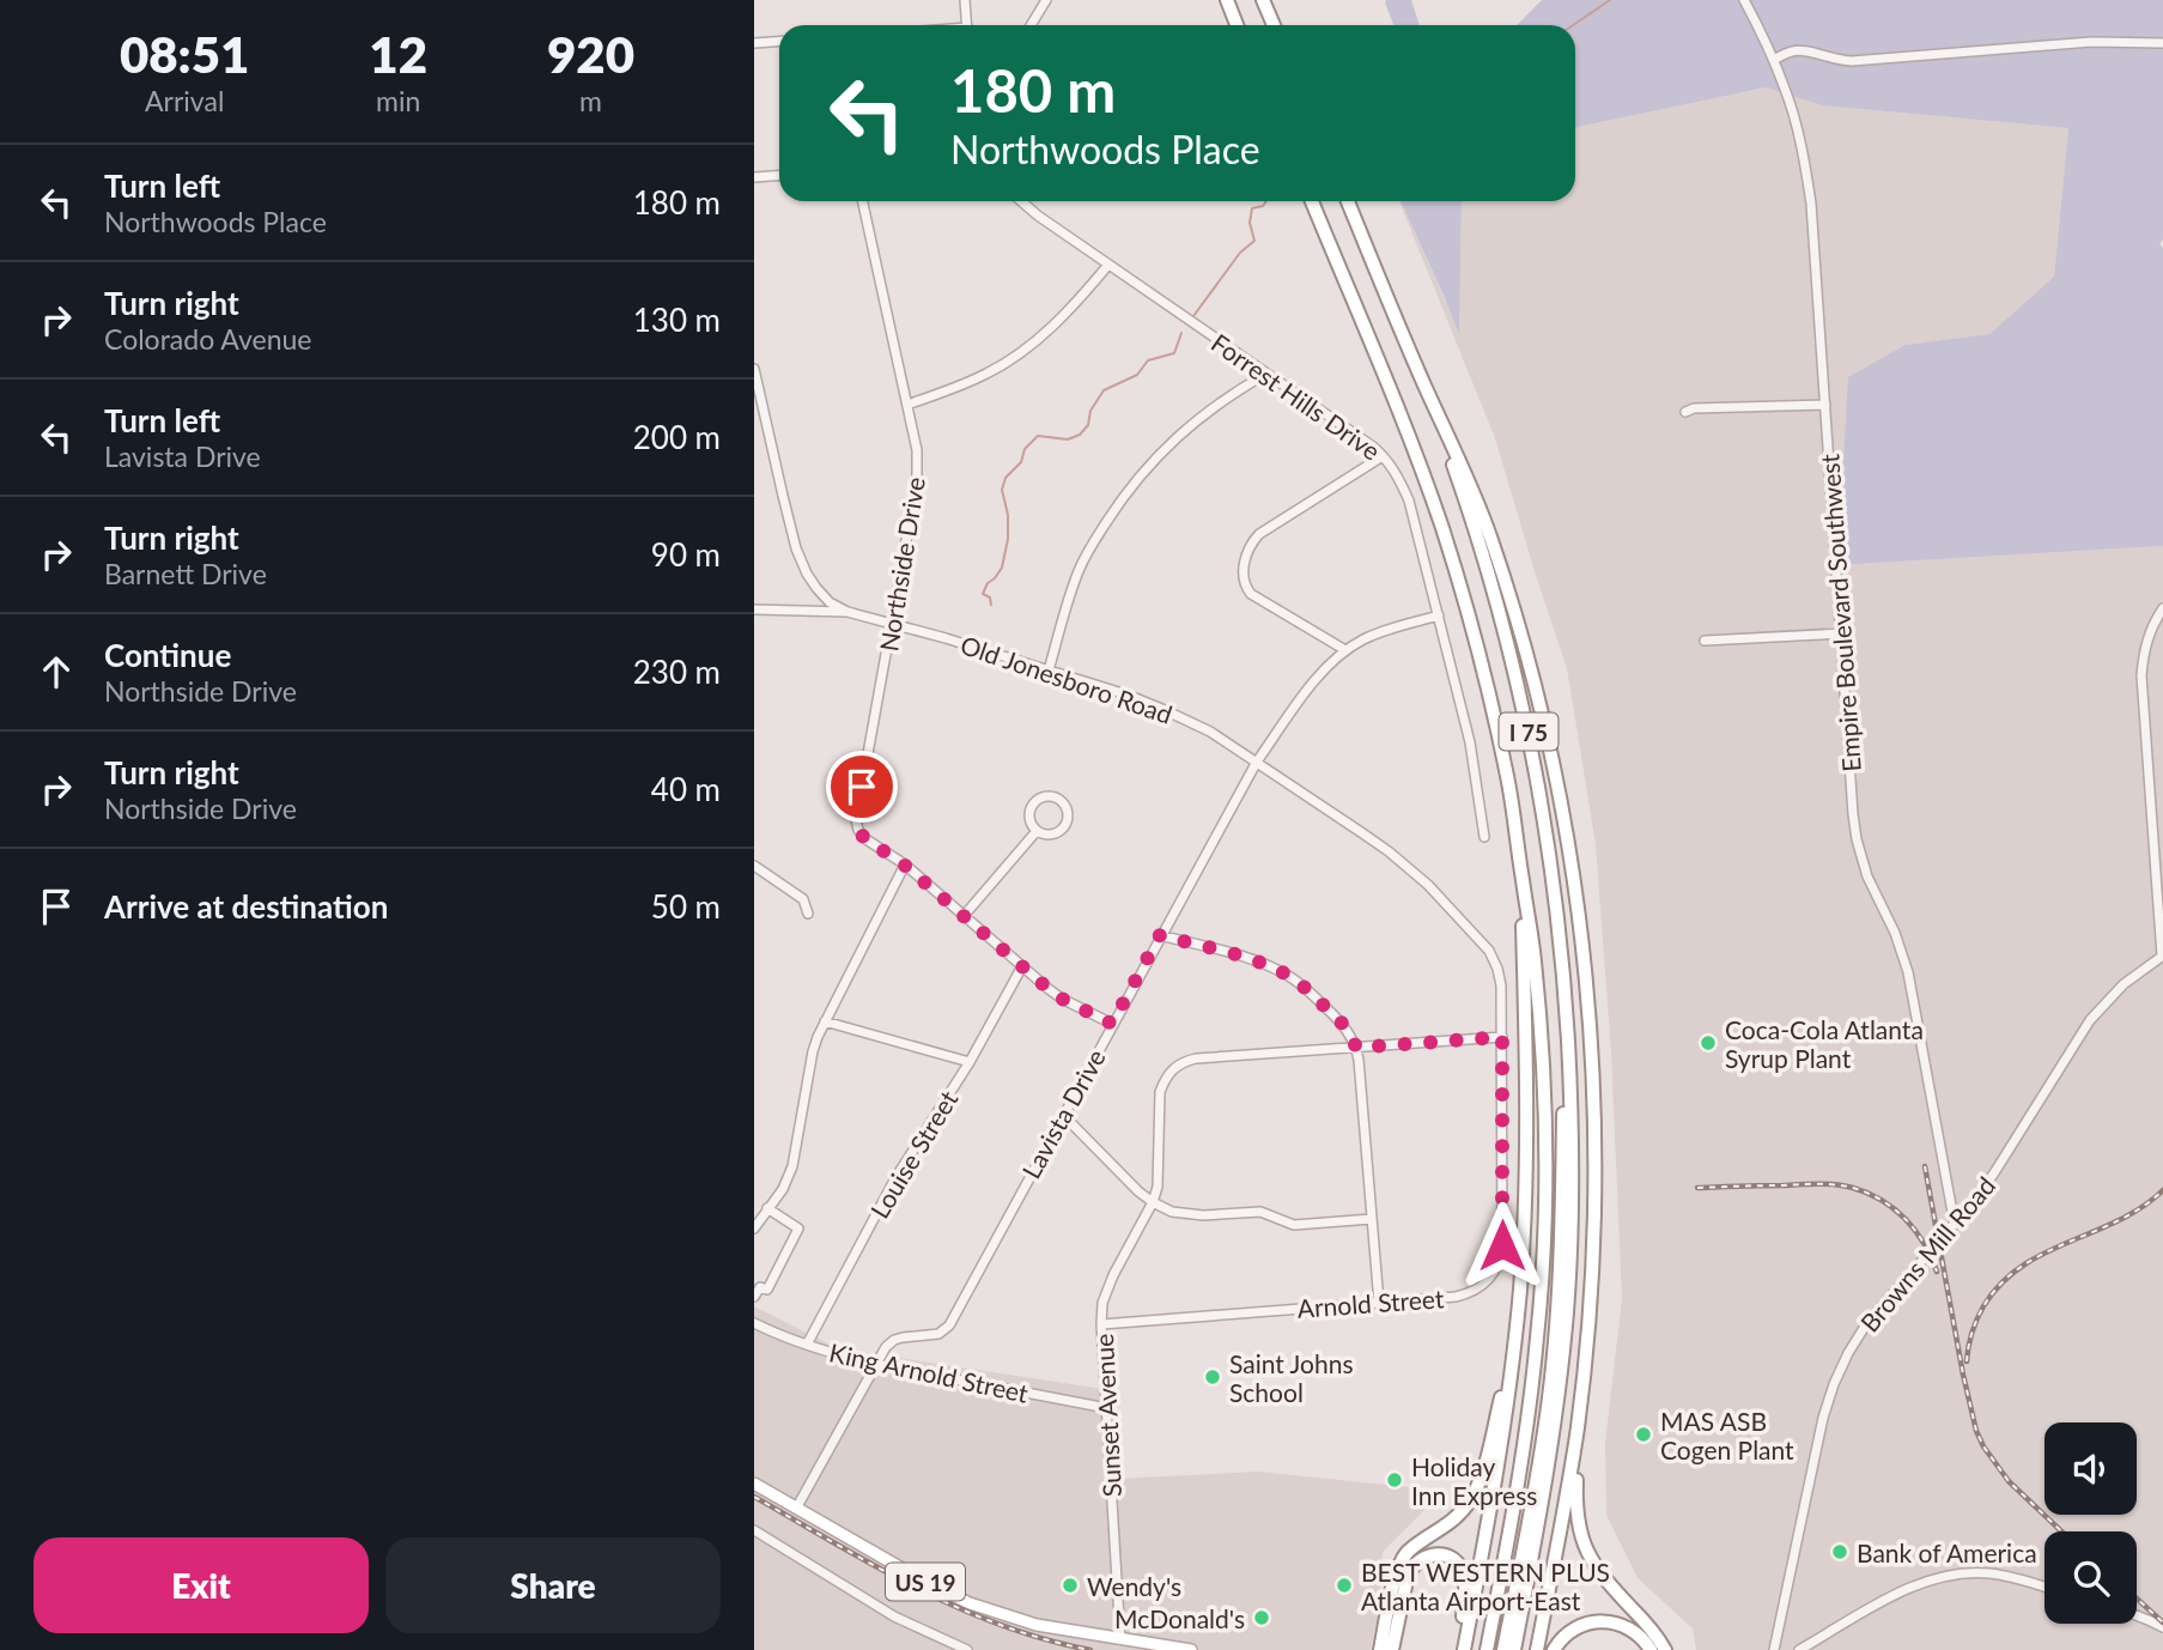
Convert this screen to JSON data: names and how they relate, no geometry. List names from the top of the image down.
{
  "streets": {
    "highway": ["I 75"],
    "main road": ["US 19"],
    "street": [
      "Forrest Hills Drive",
      "Northside Drive",
      "Empire Boulevard Southwest",
      "Old Jonesboro Road",
      "Lavista Drive",
      "Louise Street",
      "Browns Mill Road",
      "Arnold Street",
      "King Arnold Street",
      "Sunset Avenue"
    ]
  },
  "crossings": [
    ["Forrest Hills Drive", "Lavista Drive"],
    ["Northside Drive", "Old Jonesboro Road"],
    ["Northside Drive", "Lavista Drive"],
    ["Northside Drive", "Louise Street"],
    ["Empire Boulevard Southwest", "Browns Mill Road"],
    ["Old Jonesboro Road", "Lavista Drive"],
    ["Old Jonesboro Road", "Arnold Street"],
    ["Lavista Drive", "King Arnold Street"],
    ["Lavista Drive", "US 19"],
    ["Louise Street", "King Arnold Street"],
    ["Arnold Street", "Sunset Avenue"],
    ["King Arnold Street", "Sunset Avenue"],
    ["Sunset Avenue", "US 19"]
  ],
  "places": [
    "Coca-Cola Atlanta Syrup Plant",
    "Saint Johns School",
    "MAS ASB Cogen Plant",
    "Holiday Inn Express",
    "Bank of America",
    "Wendy's",
    "BEST WESTERN PLUS Atlanta Airport-East",
    "McDonald's"
  ],
  "page": {
    "eta": [
      "08:51",
      "Arrival",
      "12",
      "min",
      "920",
      "m"
    ],
    "turn": ["180 m", "Northwoods Place"],
    "list": [
      {
        "name": "Turn left",
        "note": "Northwoods Place",
        "value": "180 m"
      },
      {
        "name": "Turn right",
        "note": "Colorado Avenue",
        "value": "130 m"
      },
      {
        "name": "Turn left",
        "note": "Lavista Drive",
        "value": "200 m"
      },
      {
        "name": "Turn right",
        "note": "Barnett Drive",
        "value": "90 m"
      },
      {
        "name": "Continue",
        "note": "Northside Drive",
        "value": "230 m"
      },
      {
        "name": "Turn right",
        "note": "Northside Drive",
        "value": "40 m"
      },
      {
        "name": "Arrive at destination",
        "value": "50 m"
      }
    ],
    "buttons": ["Exit", "Share"]
  }
}
